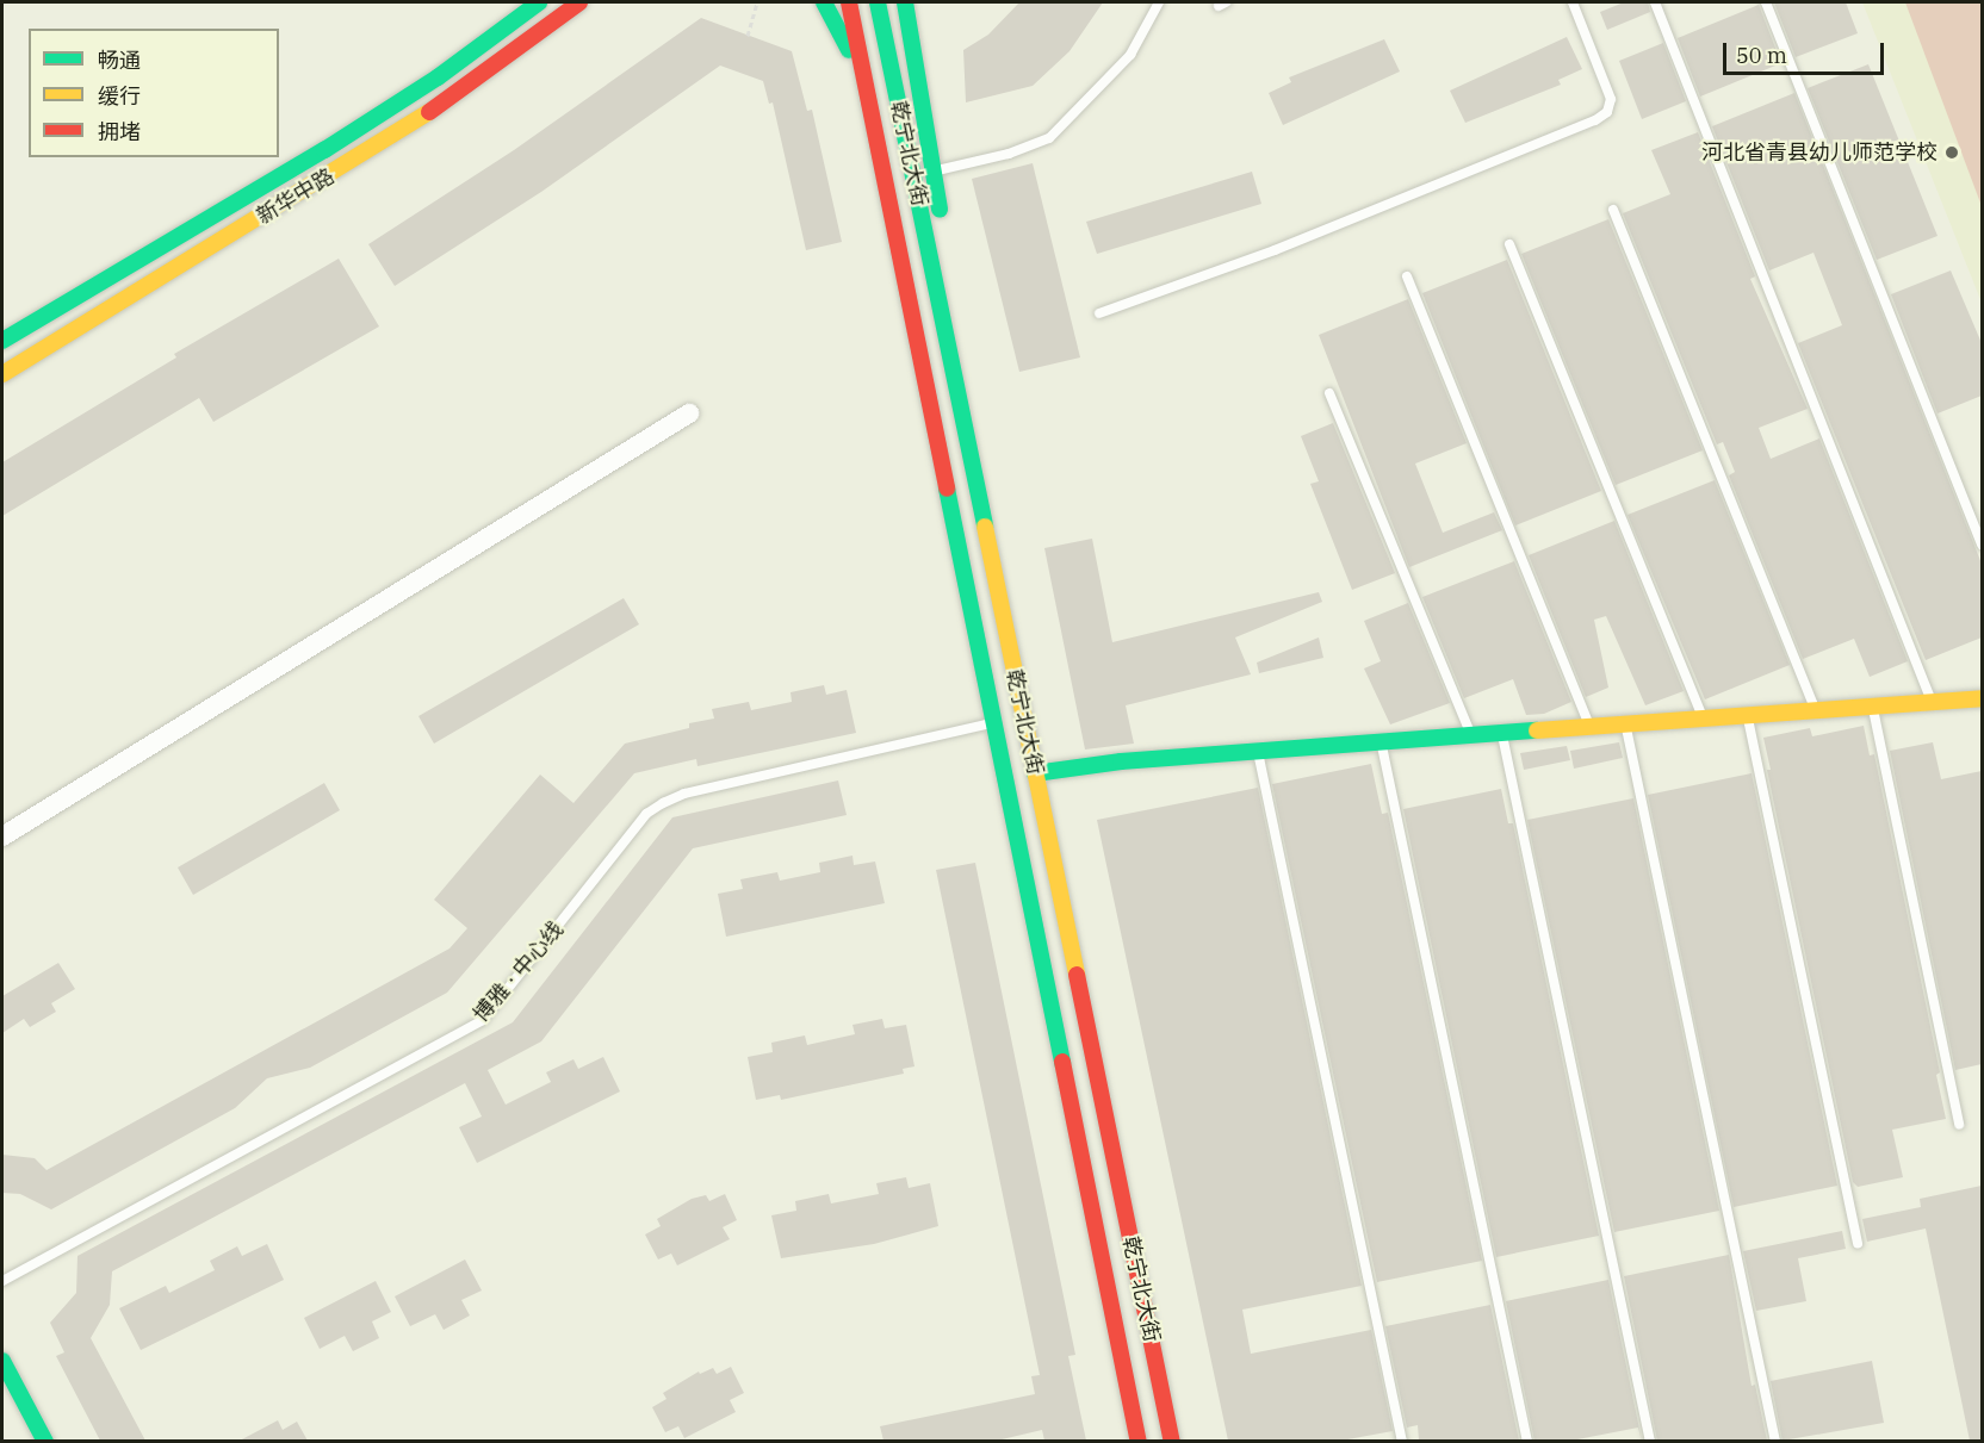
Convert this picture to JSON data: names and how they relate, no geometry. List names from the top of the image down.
{
  "streets": {
    "main road": ["乾宁北大街", "新华中路"],
    "lane": ["博雅 · 中心线"]
  },
  "crossings": [
    ["乾宁北大街", "博雅 · 中心线"]
  ],
  "places": ["河北省青县幼儿师范学校"],
  "legend": ["畅通", "缓行", "拥堵"],
  "scale_bar": "50 m"
}
